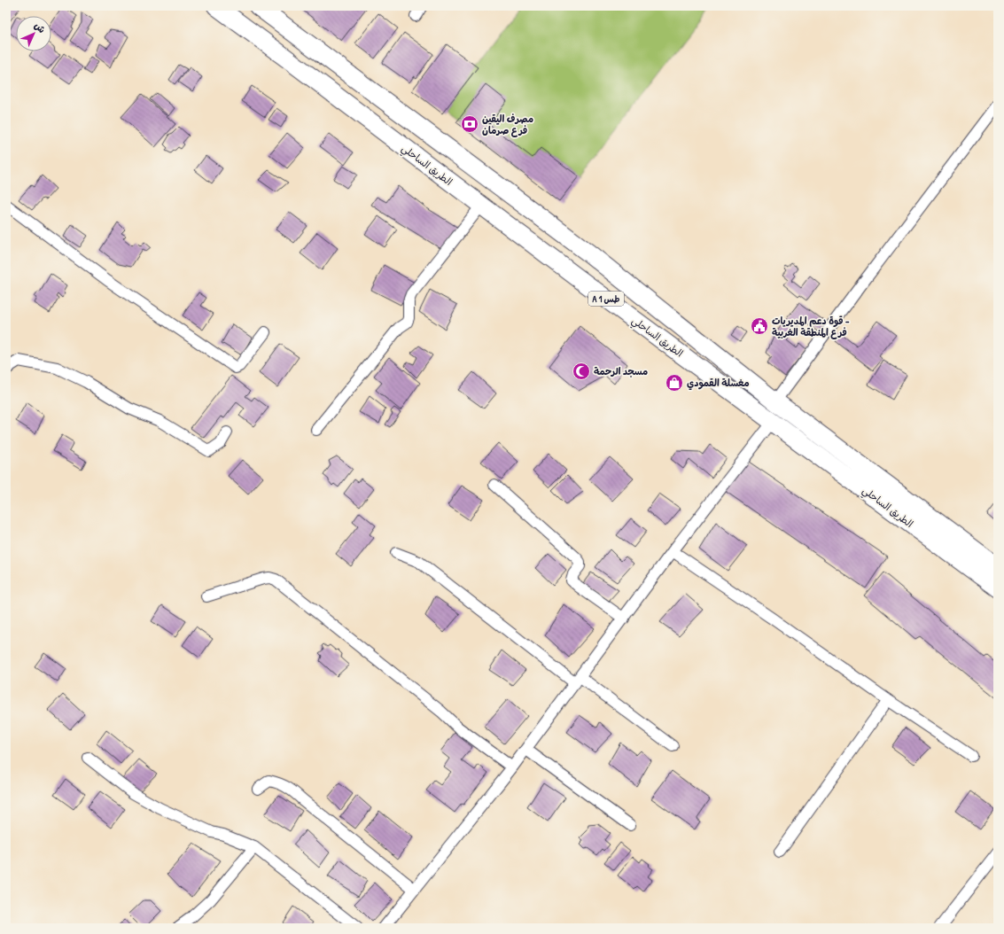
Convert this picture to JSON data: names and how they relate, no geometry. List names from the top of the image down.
{
  "streets": {
    "highway": ["الطريق الساحلي", "A 1 طس"]
  },
  "places": {
    "bank": ["مصرف اليقين فرع صرمان"],
    "public building": ["قوة دعم المديريات - فرع المنطقة الغربية"],
    "mosque": ["مسجد الرحمة"],
    "shop": ["مغسلة القمودي"]
  },
  "north": "top right"
}
